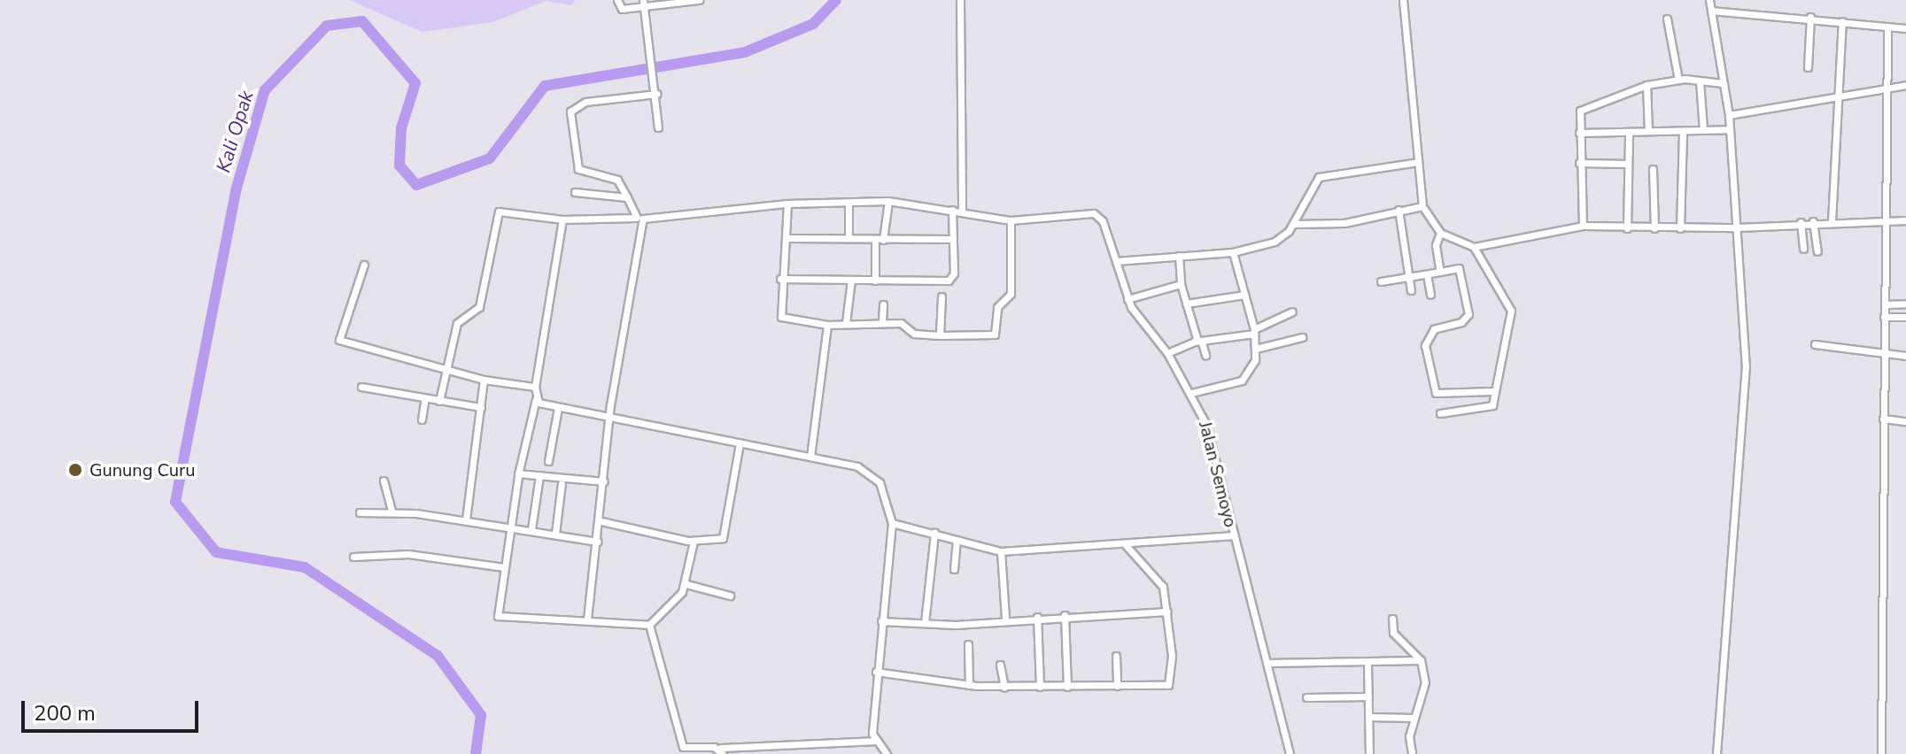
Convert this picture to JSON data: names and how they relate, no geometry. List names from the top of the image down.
{
  "streets": {
    "street": ["Jalan Semoyo"]
  },
  "water": ["Kali Opak"],
  "places": ["Gunung Curu"],
  "scale_bar": "200 m"
}
